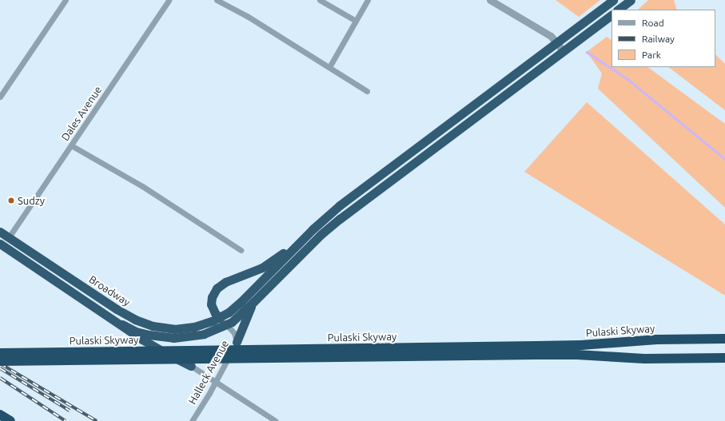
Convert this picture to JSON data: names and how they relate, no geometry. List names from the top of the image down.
{
  "streets": {
    "highway": ["Broadway", "Pulaski Skyway"],
    "street": ["Dales Avenue", "Halleck Avenue"]
  },
  "crossings": [
    ["Dales Avenue", "Broadway"],
    ["Broadway", "Halleck Avenue"]
  ],
  "places": ["Sudzy"],
  "legend": ["Road", "Railway", "Park"]
}
